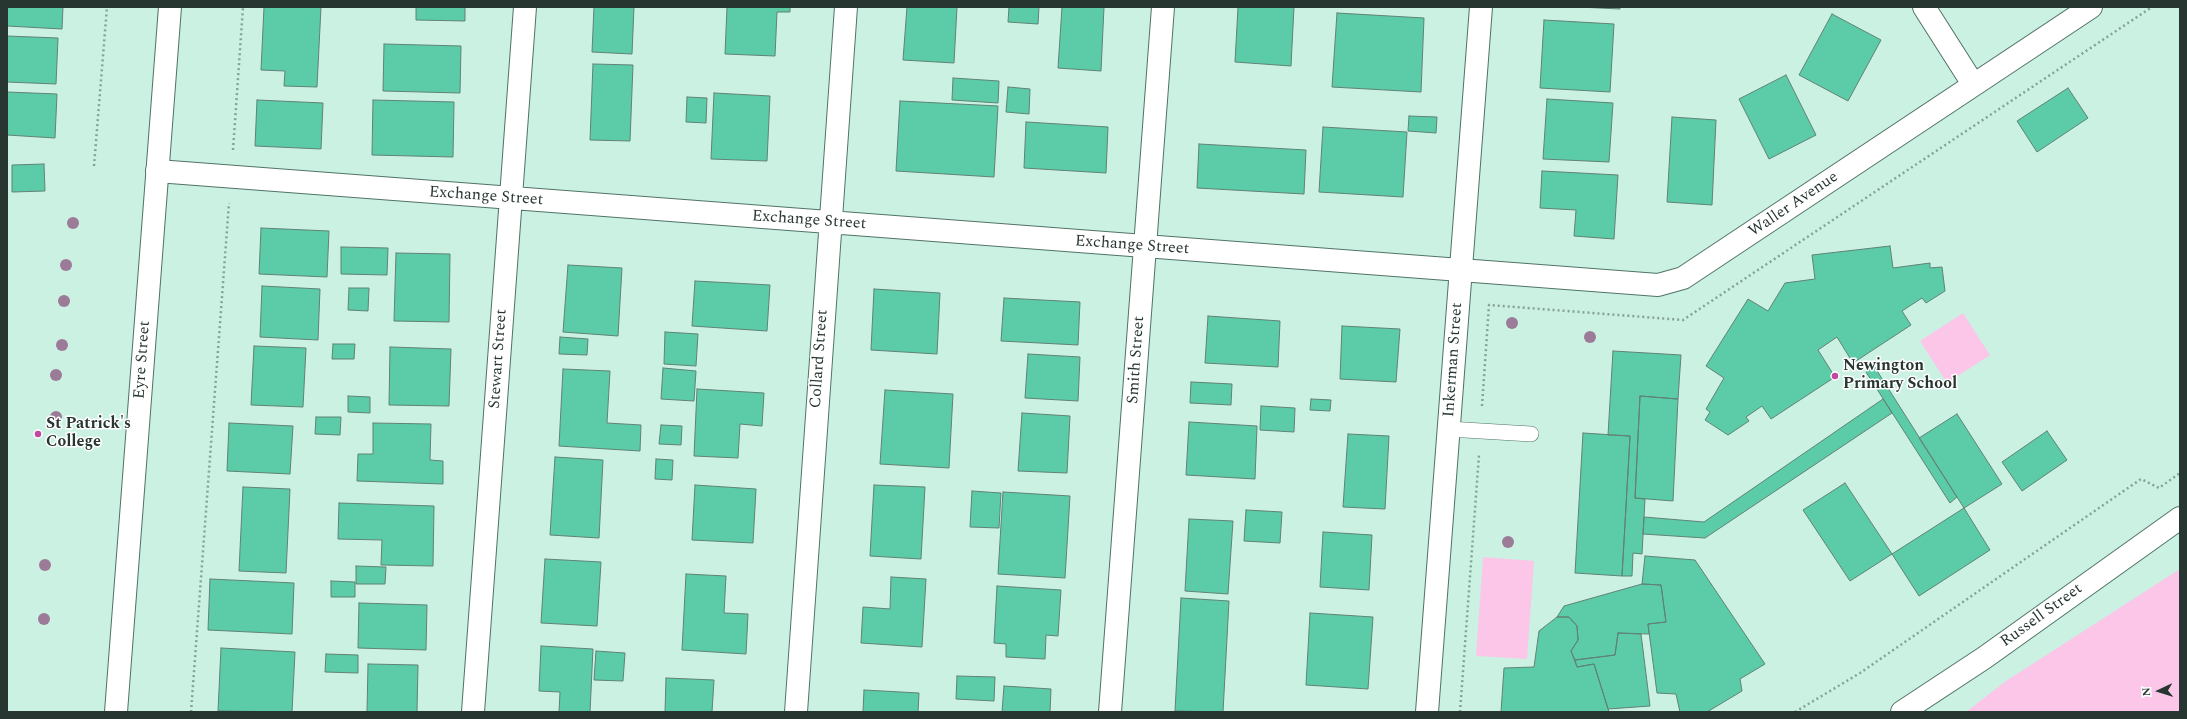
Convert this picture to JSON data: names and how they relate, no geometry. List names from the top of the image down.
{
  "streets": {
    "street": [
      "Exchange Street",
      "Waller Avenue",
      "Stewart Street",
      "Collard Street",
      "Eyre Street",
      "Smith Street",
      "Inkerman Street",
      "Russell Street"
    ]
  },
  "crossings": [
    ["Exchange Street", "Waller Avenue"],
    ["Exchange Street", "Stewart Street"],
    ["Exchange Street", "Collard Street"],
    ["Exchange Street", "Eyre Street"],
    ["Exchange Street", "Smith Street"],
    ["Exchange Street", "Inkerman Street"],
    ["Waller Avenue", "Inkerman Street"]
  ],
  "places": ["Newington Primary School", "St Patrick's College"],
  "north": "left"
}
